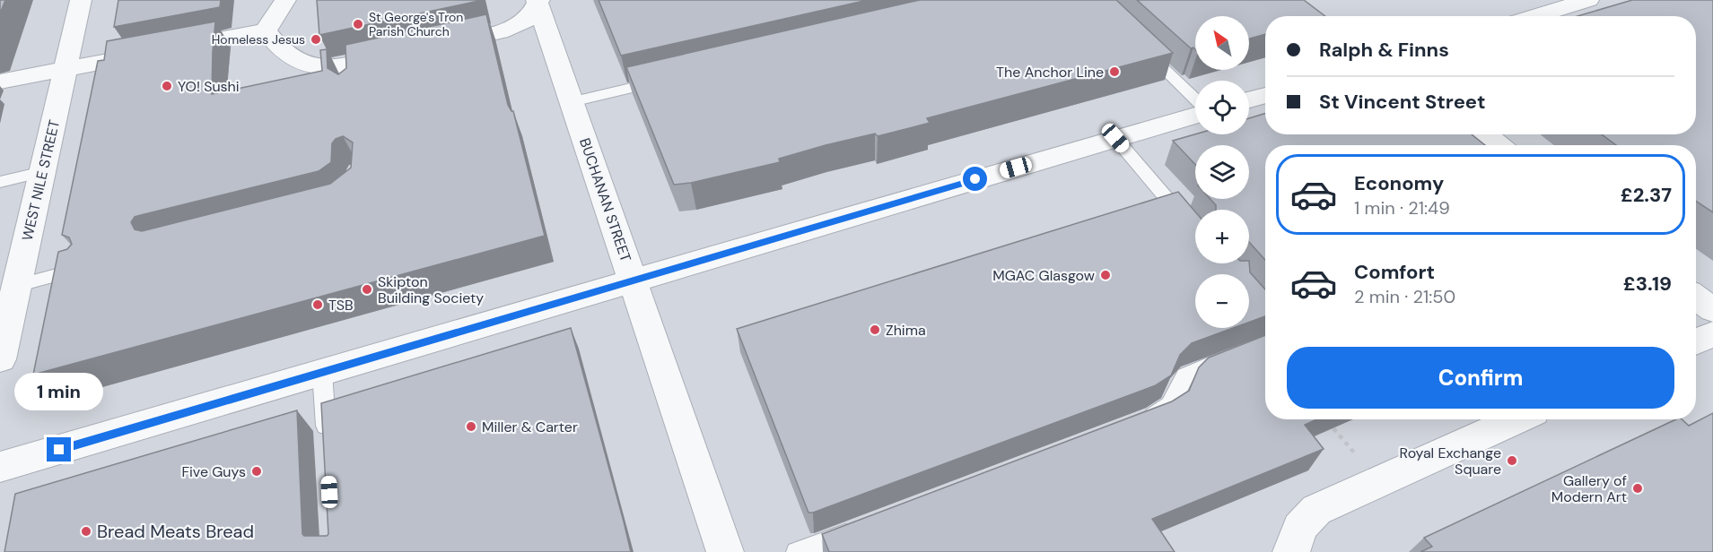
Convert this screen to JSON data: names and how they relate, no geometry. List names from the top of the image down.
{
  "streets": {
    "street": ["WEST NILE STREET", "BUCHANAN STREET"]
  },
  "places": [
    "St George's Tron Parish Church",
    "Homeless Jesus",
    "The Anchor Line",
    "YO! Sushi",
    "MGAC Glasgow",
    "Skipton Building Society",
    "TSB",
    "Zhima",
    "Miller & Carter",
    "Royal Exchange Square",
    "Five Guys",
    "Gallery of Modern Art",
    "Bread Meats Bread"
  ],
  "north": "top left",
  "page": {
    "map_buttons": ["+", "−"],
    "banner": ["Ralph & Finns", "St Vincent Street"],
    "list": [
      {
        "name": "Economy",
        "note": "1 min · 21:49",
        "value": "£2.37"
      },
      {
        "name": "Comfort",
        "note": "2 min · 21:50",
        "value": "£3.19"
      }
    ],
    "buttons": "Confirm",
    "bubble": "1 min"
  }
}
